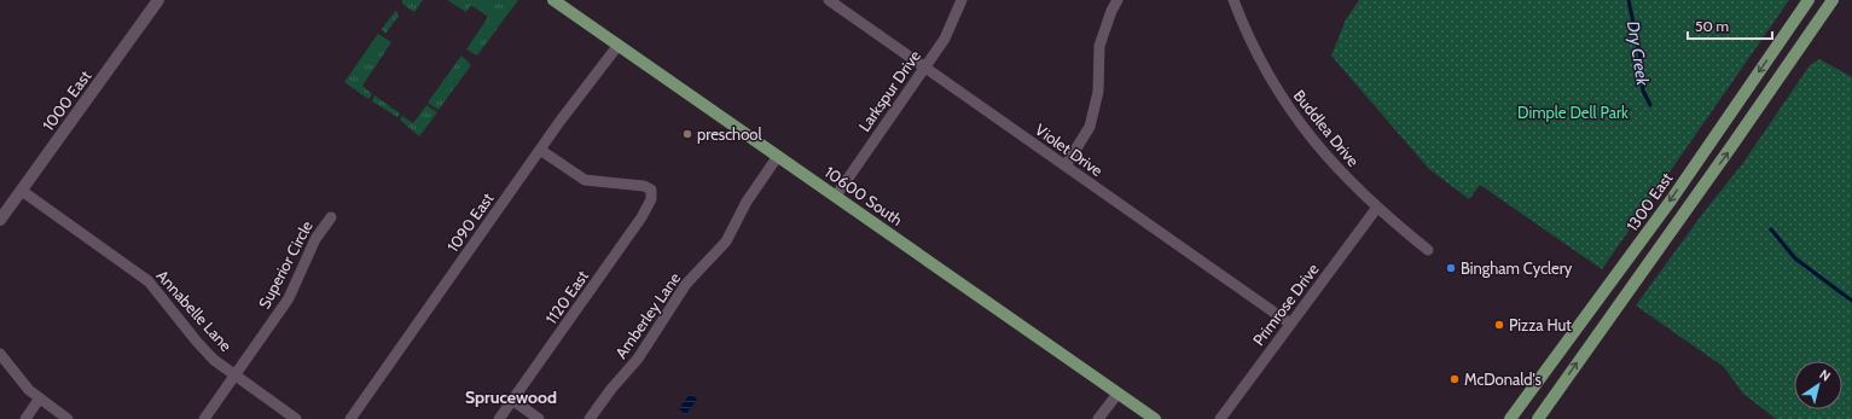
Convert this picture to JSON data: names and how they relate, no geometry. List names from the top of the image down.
{
  "streets": {
    "main road": ["10600 South", "1300 East"],
    "street": [
      "Larkspur Drive",
      "1000 East",
      "Buddlea Drive",
      "Violet Drive",
      "1090 East",
      "Superior Circle",
      "1120 East",
      "Primrose Drive",
      "Annabelle Lane",
      "Amberley Lane"
    ]
  },
  "crossings": [
    ["Larkspur Drive", "Violet Drive"],
    ["Larkspur Drive", "10600 South"],
    ["1000 East", "Annabelle Lane"],
    ["Buddlea Drive", "Primrose Drive"],
    ["Violet Drive", "Primrose Drive"],
    ["10600 South", "1090 East"],
    ["10600 South", "Amberley Lane"],
    ["1090 East", "1120 East"],
    ["Superior Circle", "Annabelle Lane"]
  ],
  "districts": ["Sprucewood"],
  "water": ["Dry Creek"],
  "parks": ["Dimple Dell Park"],
  "places": [
    "preschool",
    "Bingham Cyclery",
    "Pizza Hut",
    "McDonald's"
  ],
  "scale_bar": "50 m",
  "north": "top right"
}
